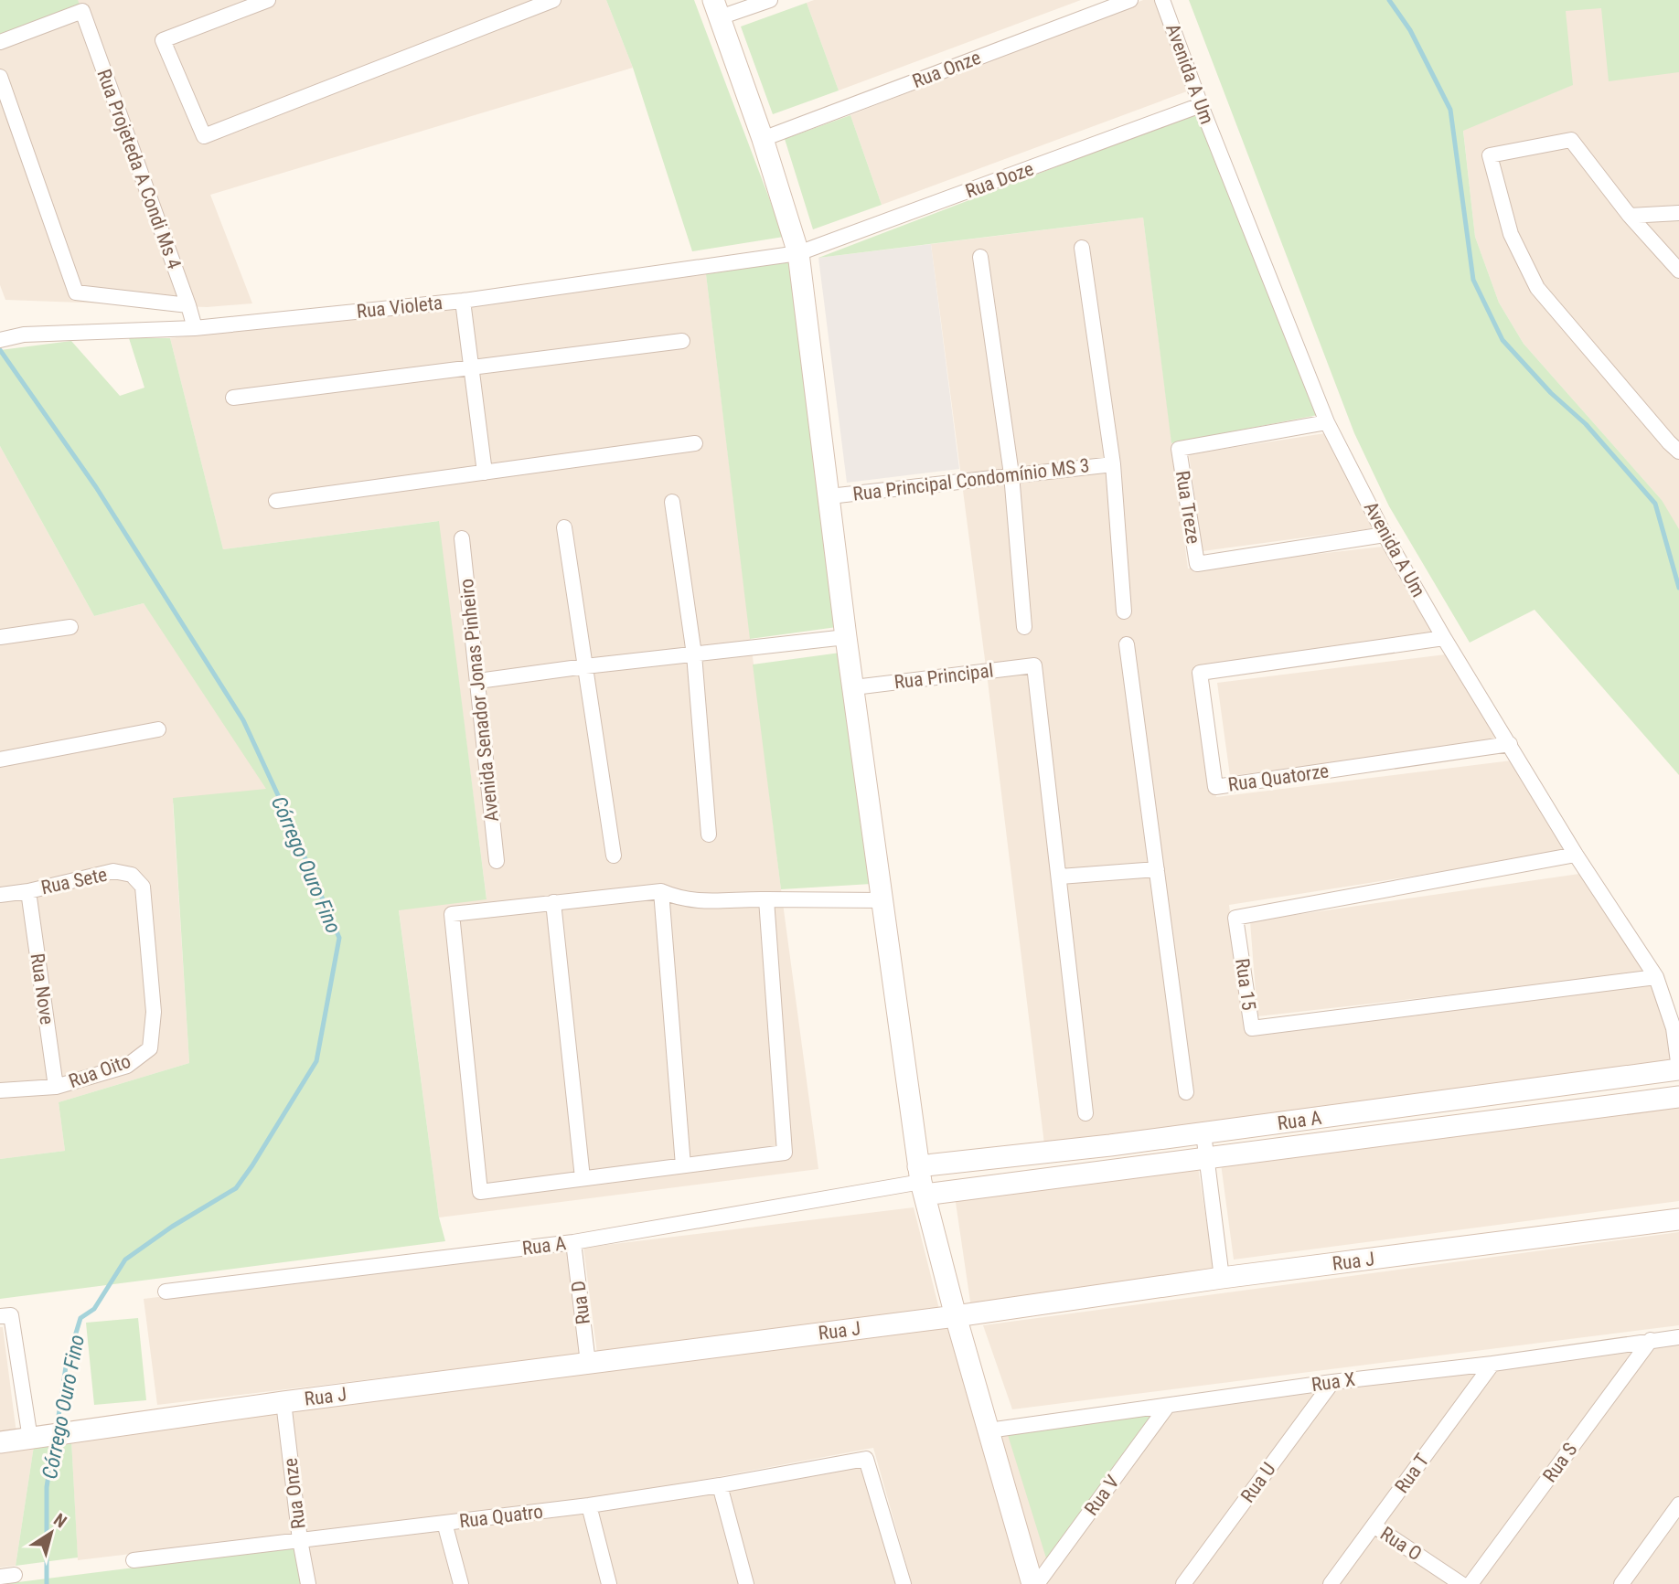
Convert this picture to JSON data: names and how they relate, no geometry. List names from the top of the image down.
{
  "streets": {
    "street": [
      "Rua Onze",
      "Avenida A Um",
      "Rua Projeteda A Condi Ms 4",
      "Rua Doze",
      "Rua Violeta",
      "Rua Principal Condomínio MS 3",
      "Rua Treze",
      "Rua Principal",
      "Avenida Senador Jonas Pinheiro",
      "Rua Quatorze",
      "Rua Sete",
      "Rua 15",
      "Rua Nove",
      "Rua Oito",
      "Rua A",
      "Rua J",
      "Rua D",
      "Rua X",
      "Rua S",
      "Rua T",
      "Rua U",
      "Rua V",
      "Rua Quatro",
      "Rua O"
    ]
  },
  "crossings": [
    ["Rua Onze", "Rua J"],
    ["Rua Onze", "Rua Quatro"],
    ["Avenida A Um", "Rua Doze"],
    ["Avenida A Um", "Rua Treze"],
    ["Avenida A Um", "Rua Quatorze"],
    ["Avenida A Um", "Rua 15"],
    ["Avenida A Um", "Rua A"],
    ["Rua Projeteda A Condi Ms 4", "Rua Violeta"],
    ["Rua Doze", "Rua Violeta"],
    ["Rua Sete", "Rua Nove"],
    ["Rua Sete", "Rua Oito"],
    ["Rua Nove", "Rua Oito"],
    ["Rua A", "Rua D"],
    ["Rua J", "Rua D"],
    ["Rua X", "Rua S"],
    ["Rua X", "Rua T"],
    ["Rua X", "Rua U"],
    ["Rua X", "Rua V"],
    ["Rua T", "Rua O"]
  ],
  "water": ["Córrego Ouro Fino"],
  "north": "top right"
}
